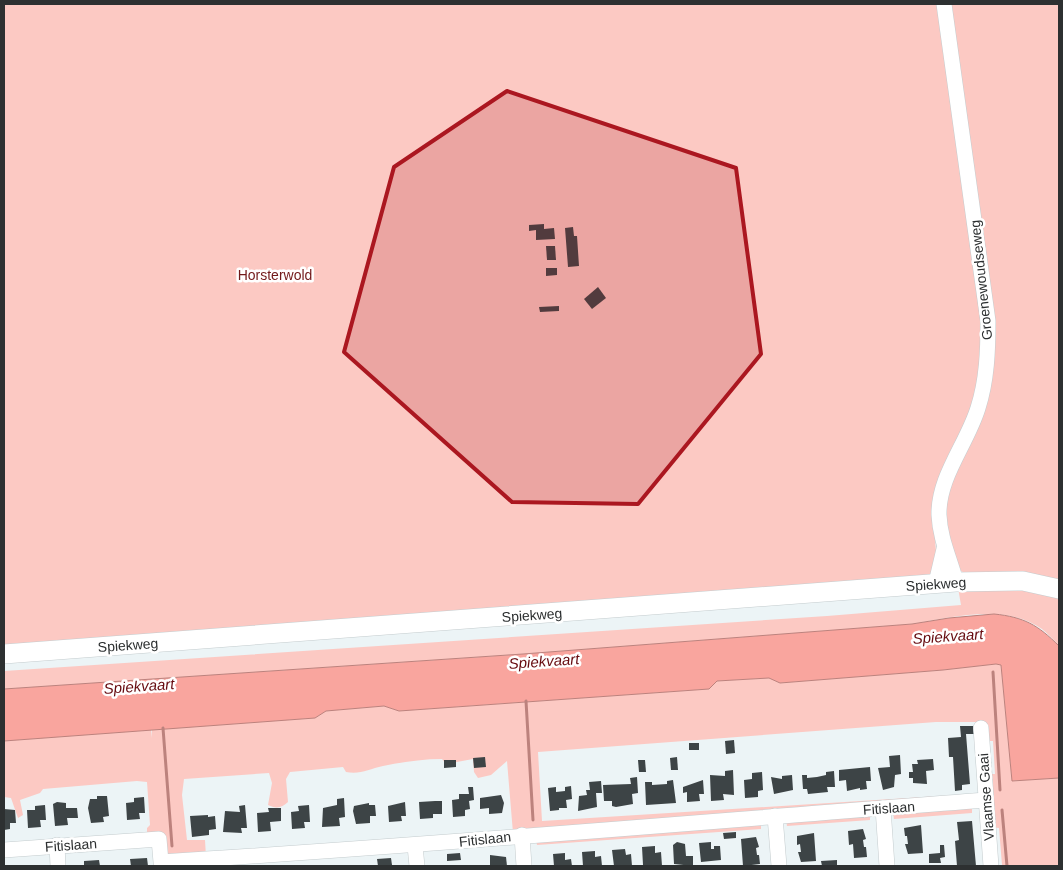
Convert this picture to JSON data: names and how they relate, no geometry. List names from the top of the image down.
{
  "streets": {
    "main road": ["Spiekweg"],
    "street": ["Groenewoudseweg", "Vlaamse Gaai", "Fitislaan"]
  },
  "crossings": [
    ["Groenewoudseweg", "Spiekweg"],
    ["Vlaamse Gaai", "Fitislaan"]
  ],
  "water": ["Spiekvaart"],
  "parks": ["Horsterwold"]
}
